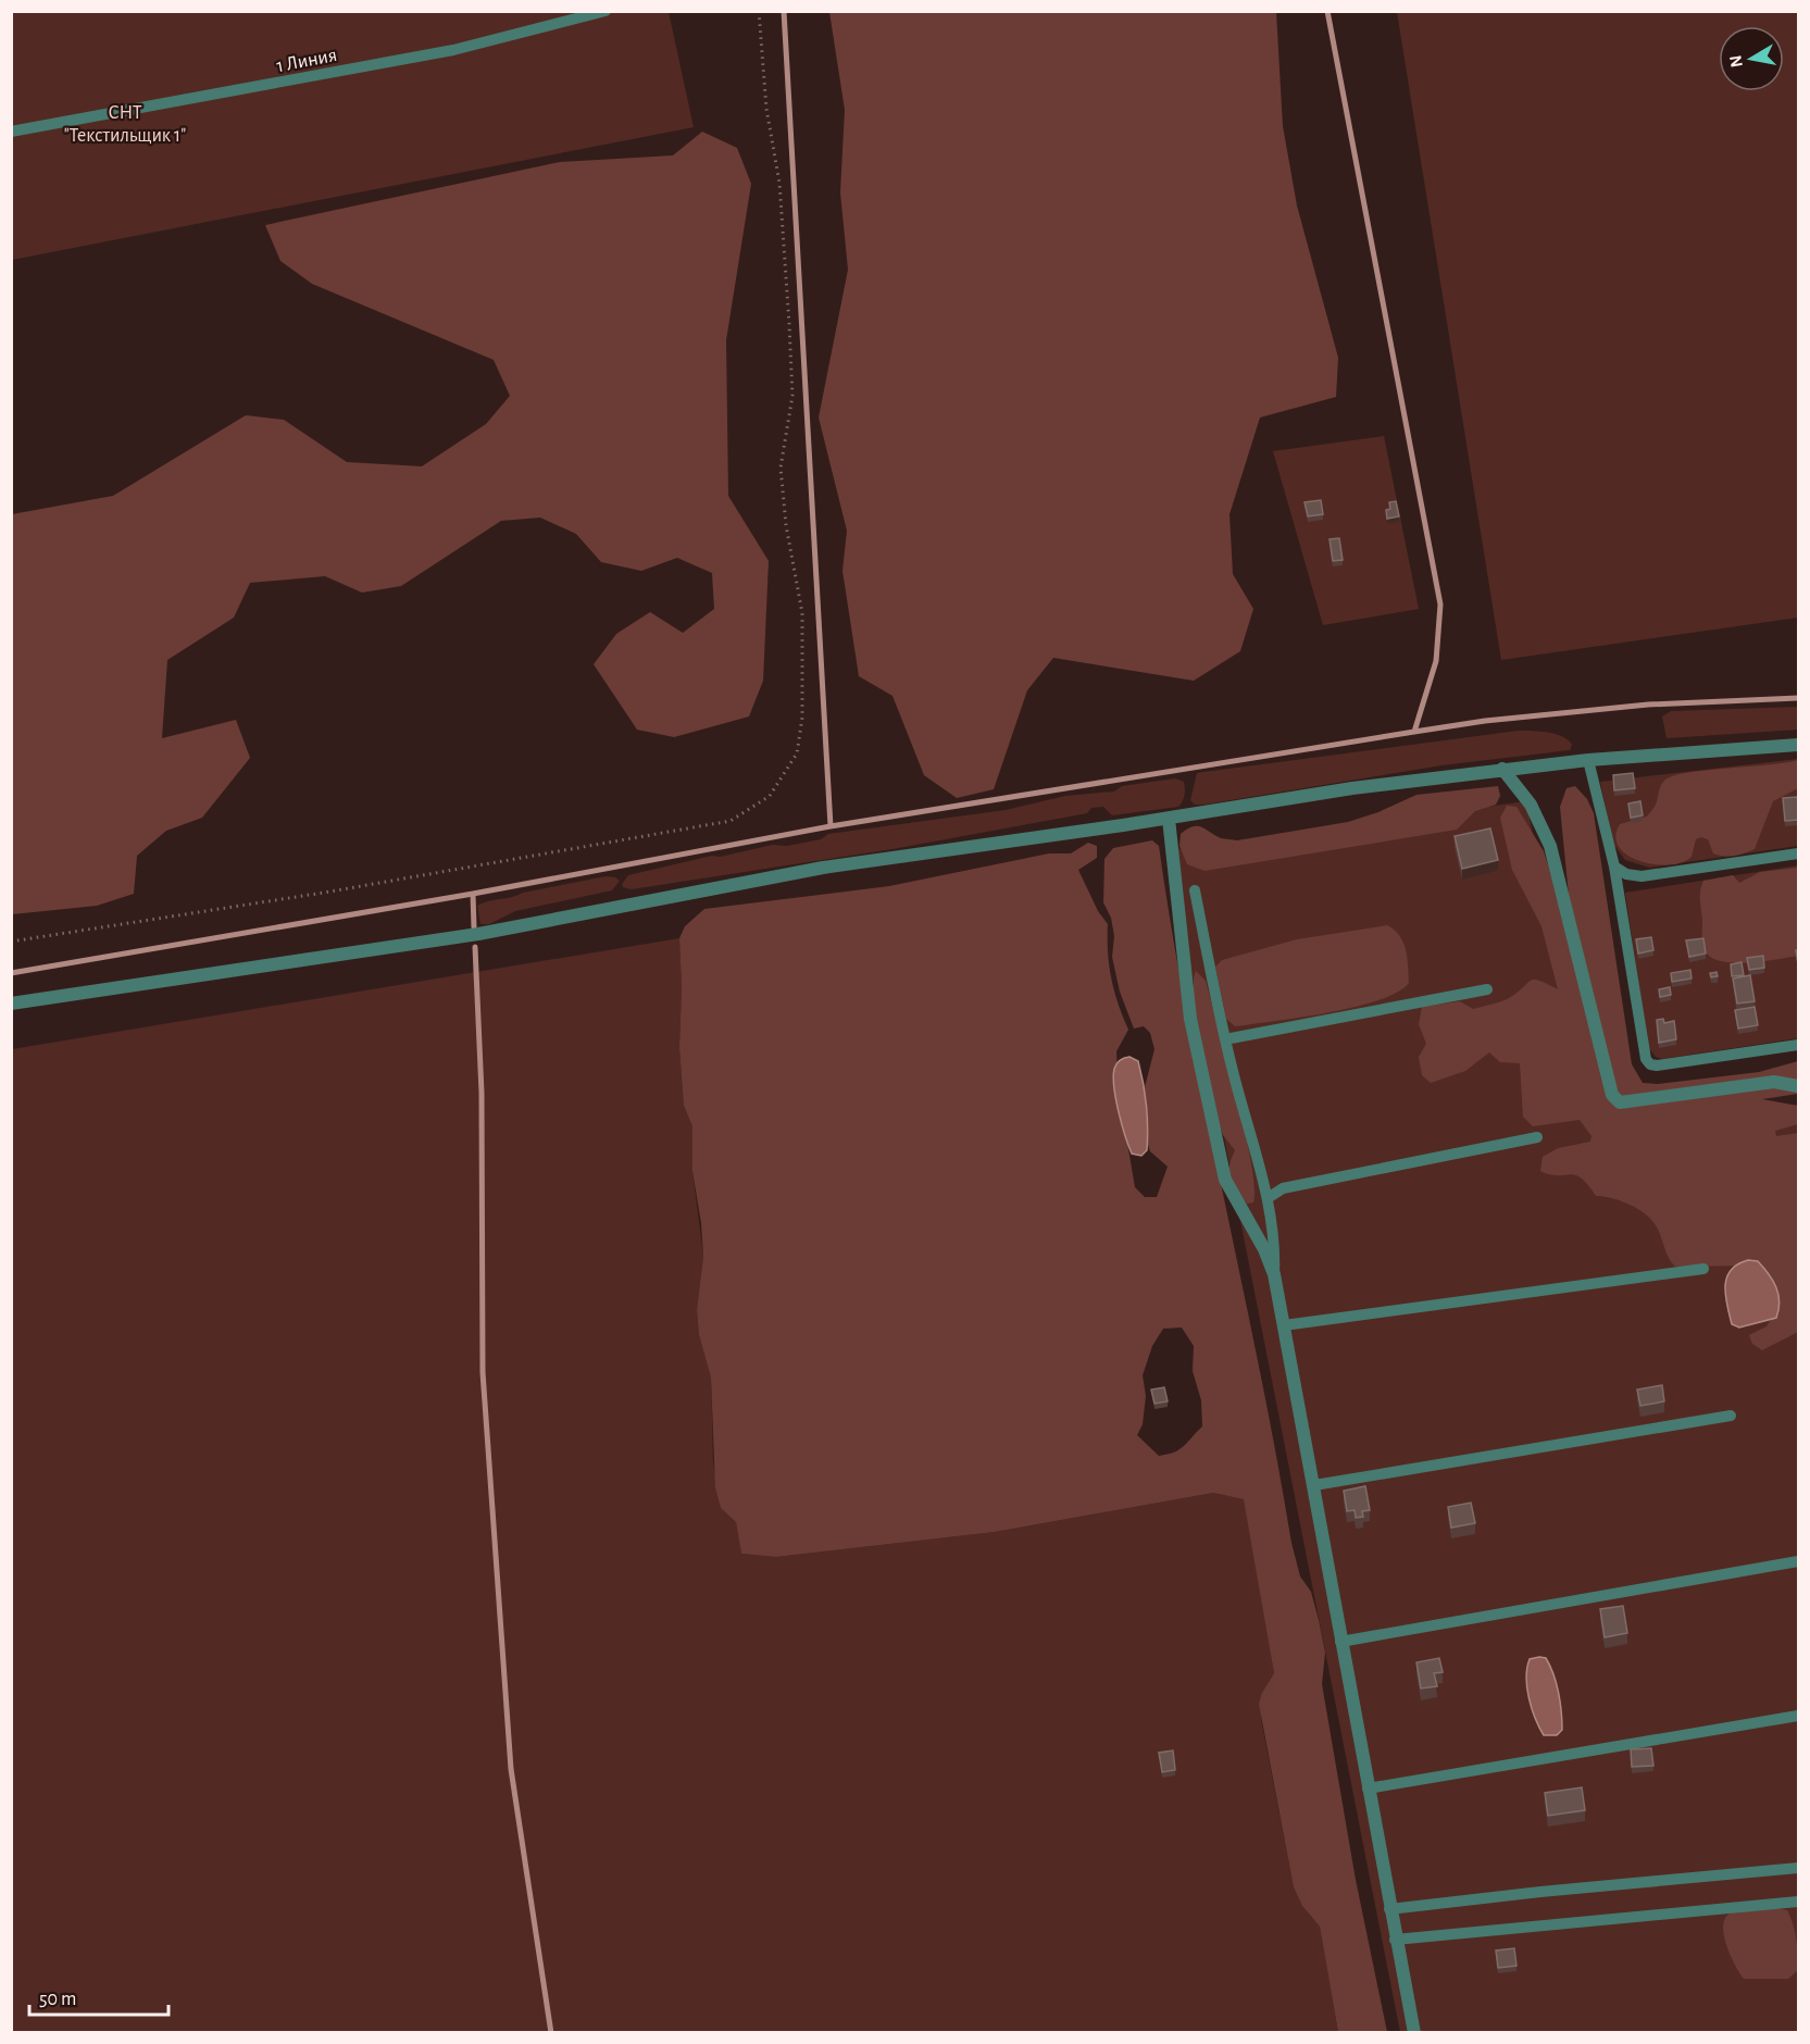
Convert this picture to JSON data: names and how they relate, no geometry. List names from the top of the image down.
{
  "streets": {
    "lane": ["1 Линия"]
  },
  "parks": ["СНТ \"Текстильщик 1\""],
  "scale_bar": "50 m",
  "north": "left"
}
